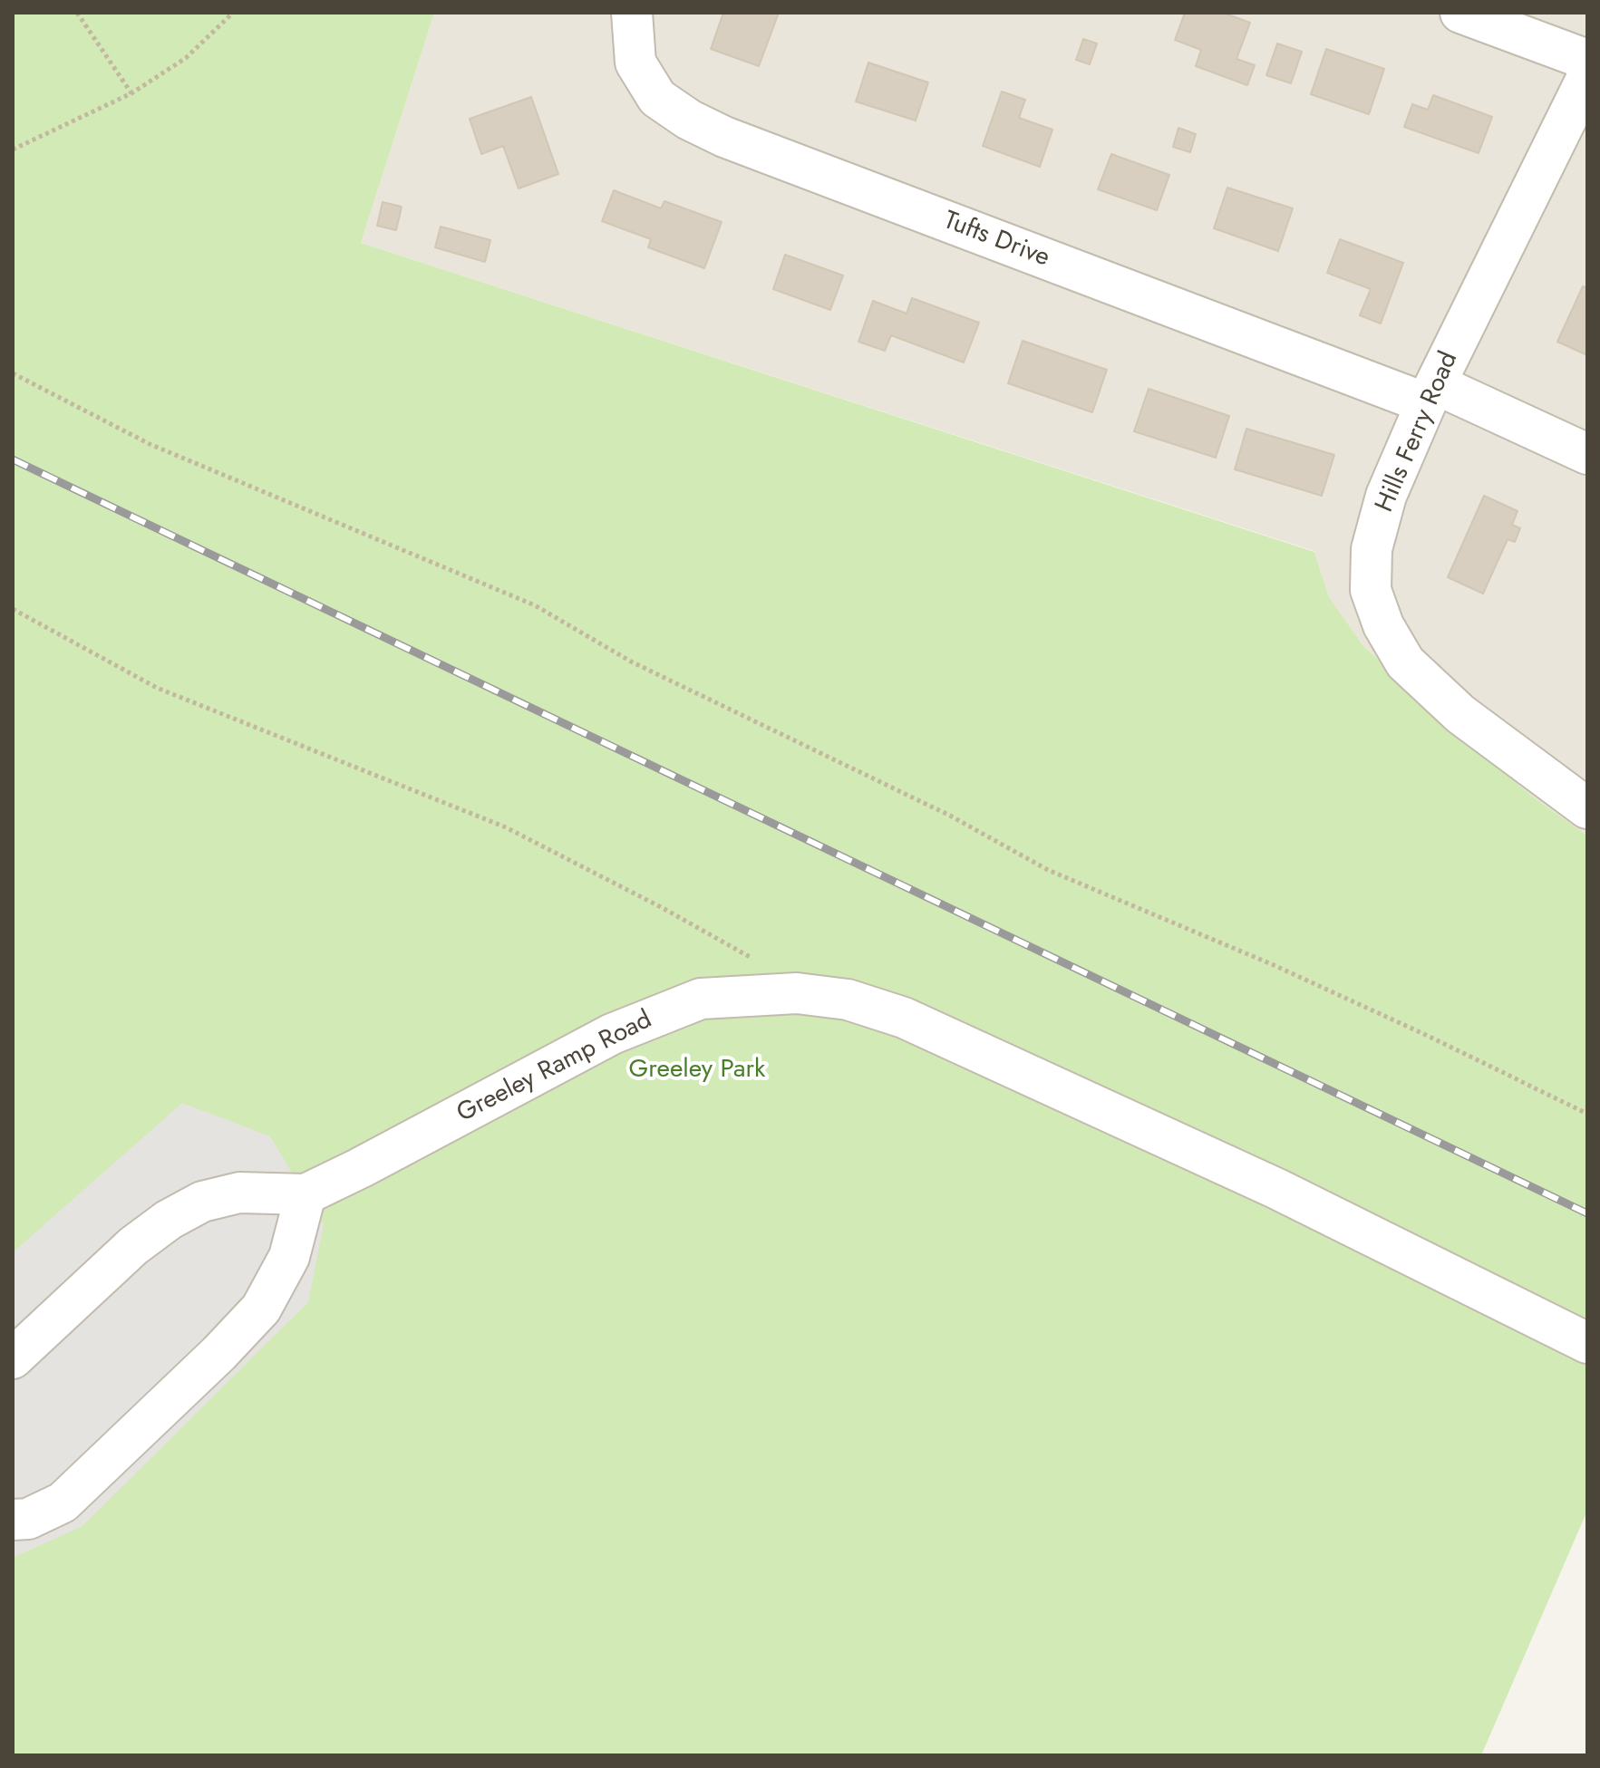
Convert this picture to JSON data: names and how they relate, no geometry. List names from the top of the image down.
{
  "streets": {
    "street": ["Tufts Drive", "Hills Ferry Road", "Greeley Ramp Road"]
  },
  "crossings": [
    ["Tufts Drive", "Hills Ferry Road"]
  ],
  "parks": ["Greeley Park"]
}
